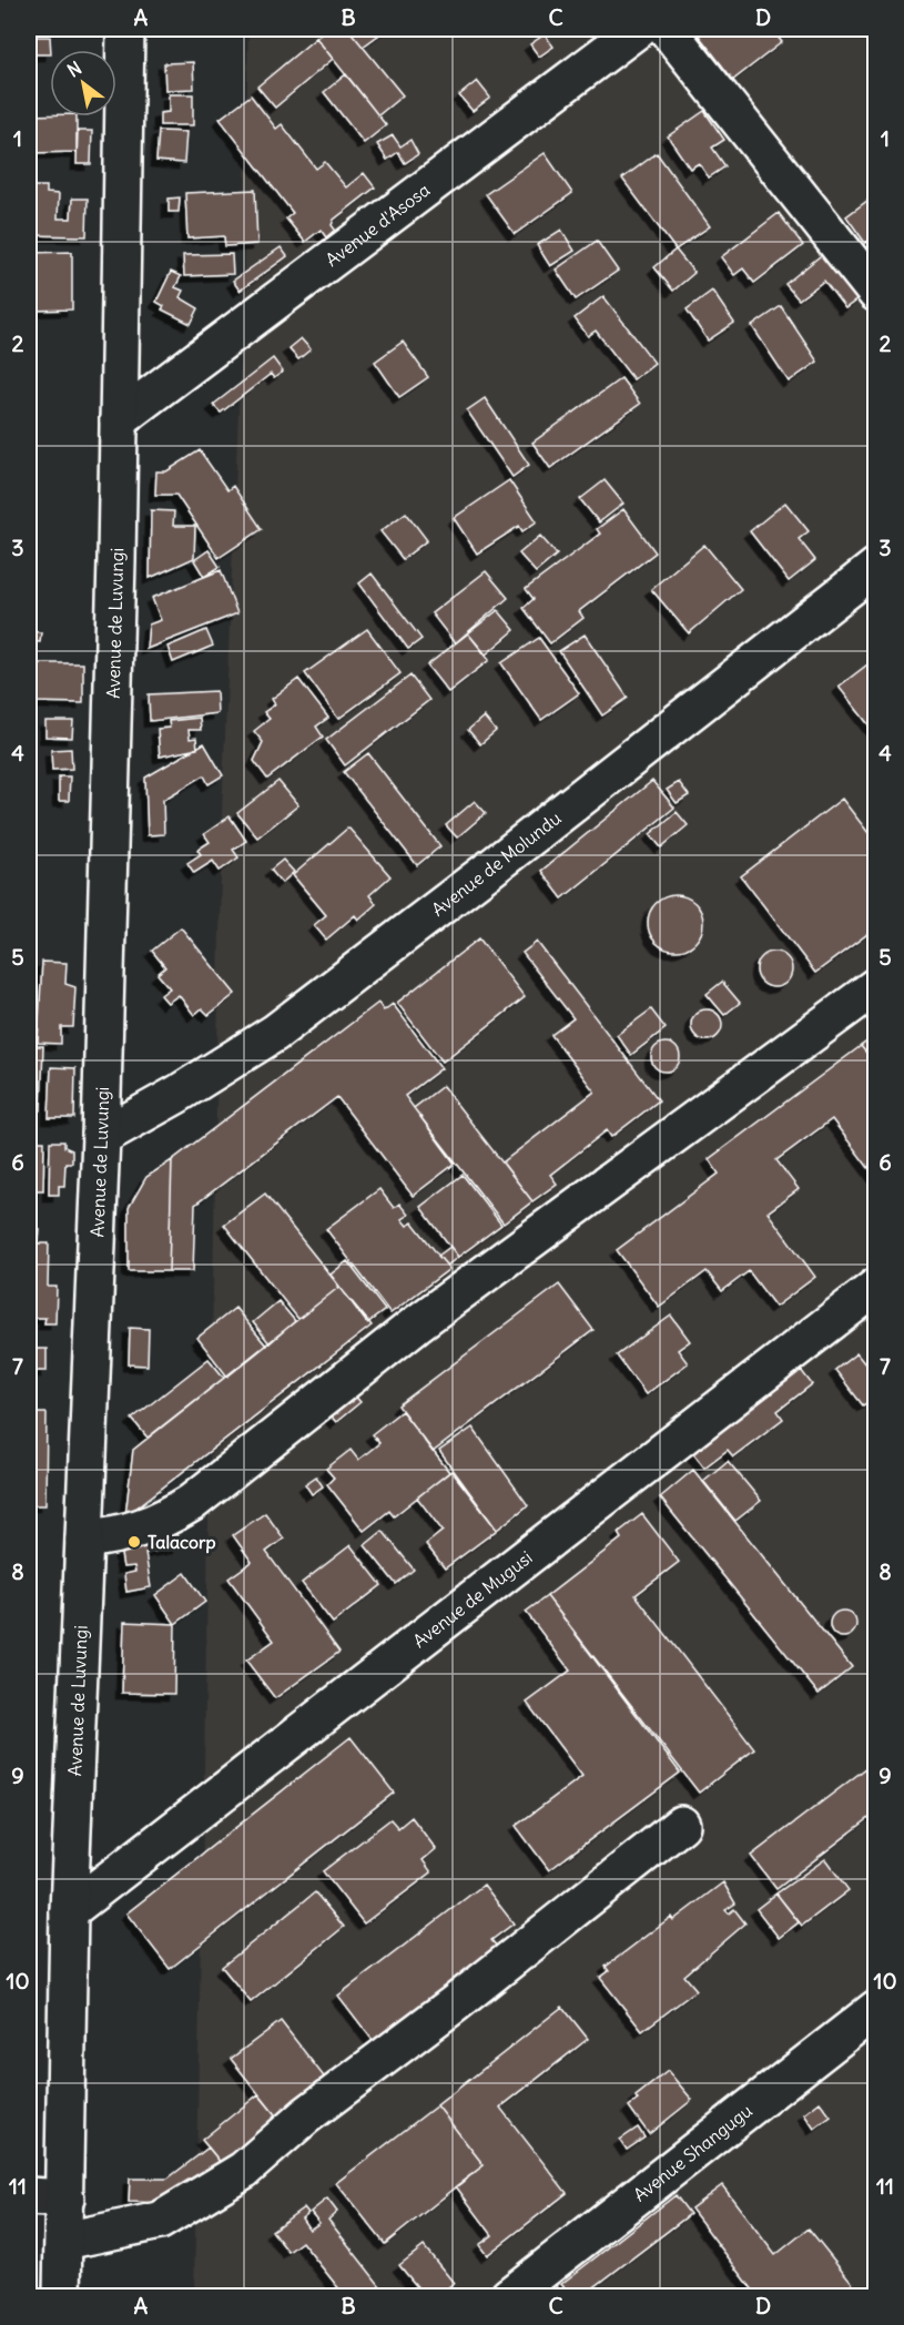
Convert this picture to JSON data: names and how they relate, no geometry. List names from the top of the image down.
{
  "streets": {
    "street": [
      "Avenue d'Asosa",
      "Avenue de Luvungi",
      "Avenue de Molundu",
      "Avenue de Mugusi",
      "Avenue Shangugu"
    ]
  },
  "crossings": [
    ["Avenue d'Asosa", "Avenue de Luvungi"],
    ["Avenue de Luvungi", "Avenue de Molundu"],
    ["Avenue de Luvungi", "Avenue de Mugusi"]
  ],
  "places": ["Talacorp"],
  "north": "top left",
  "grid": {
    "columns": [
      "A",
      "B",
      "C",
      "D"
    ],
    "rows": [
      "1",
      "2",
      "3",
      "4",
      "5",
      "6",
      "7",
      "8",
      "9",
      "10",
      "11"
    ]
  }
}
